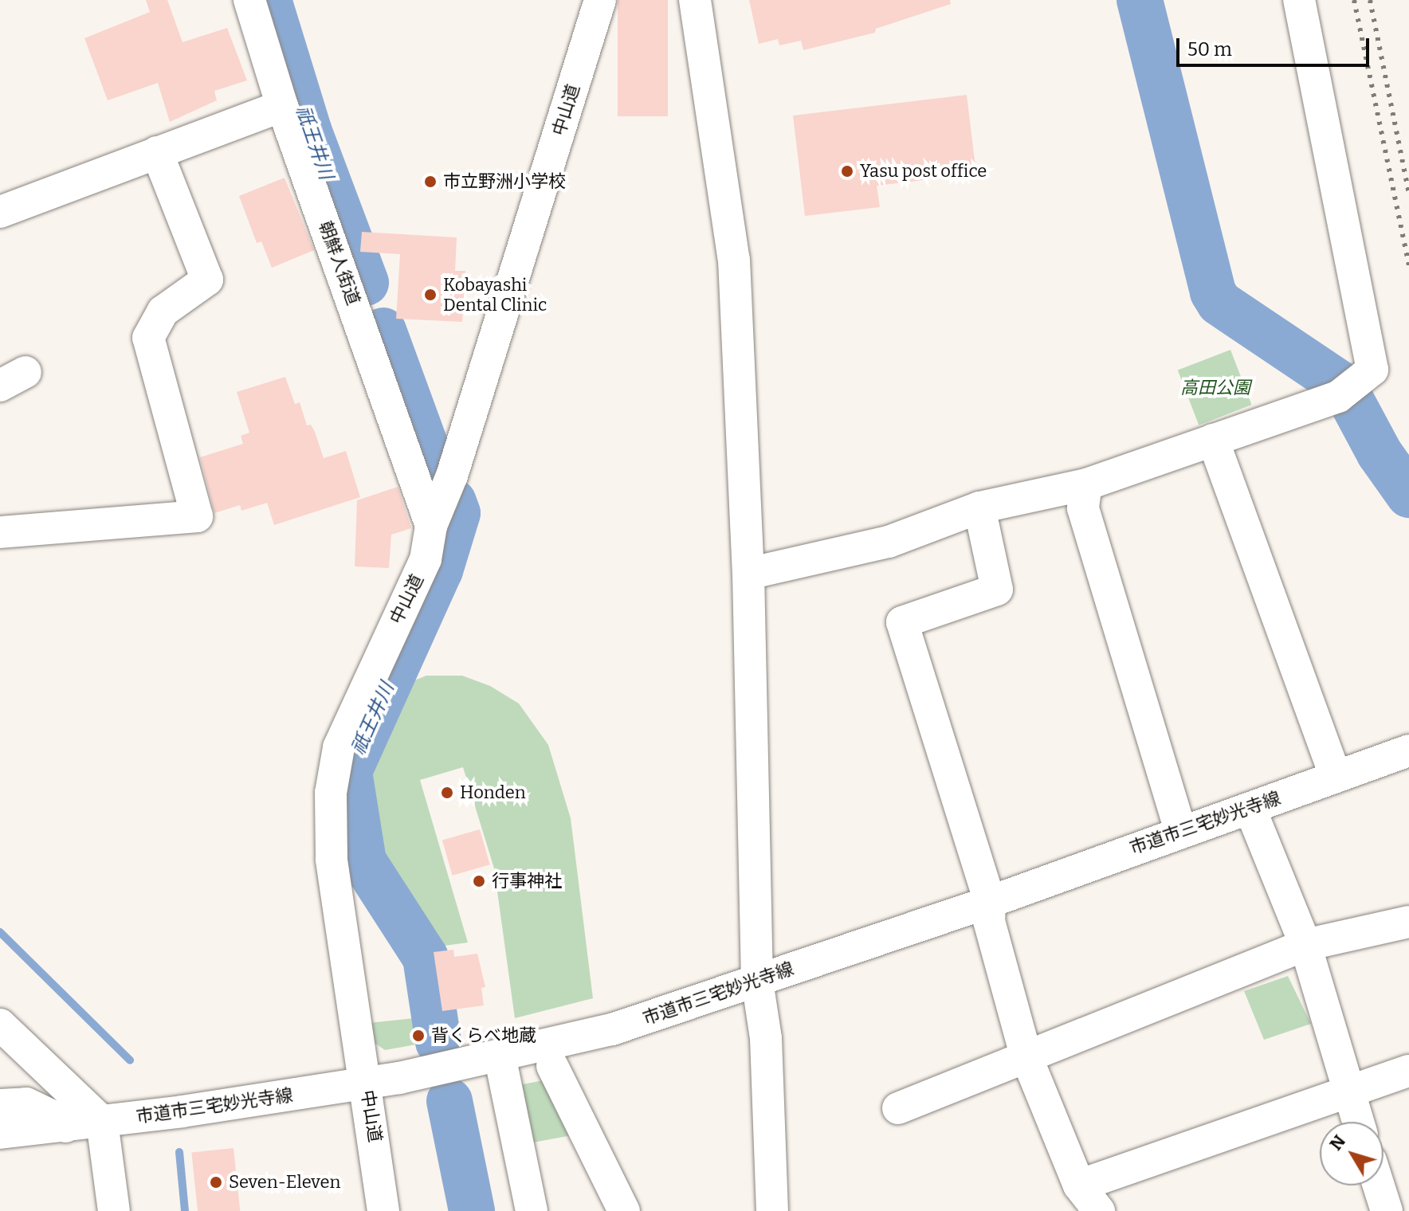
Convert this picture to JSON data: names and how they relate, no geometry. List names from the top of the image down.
{
  "streets": {
    "street": ["中山道", "朝鮮人街道", "市道市三宅妙光寺線"]
  },
  "crossings": [
    ["中山道", "朝鮮人街道"],
    ["中山道", "市道市三宅妙光寺線"]
  ],
  "water": ["祇王井川"],
  "parks": ["高田公園"],
  "places": [
    "Yasu post office",
    "市立野洲小学校",
    "Kobayashi Dental Clinic",
    "Honden",
    "行事神社",
    "背くらべ地蔵",
    "Seven-Eleven"
  ],
  "scale_bar": "50 m",
  "north": "top left"
}
